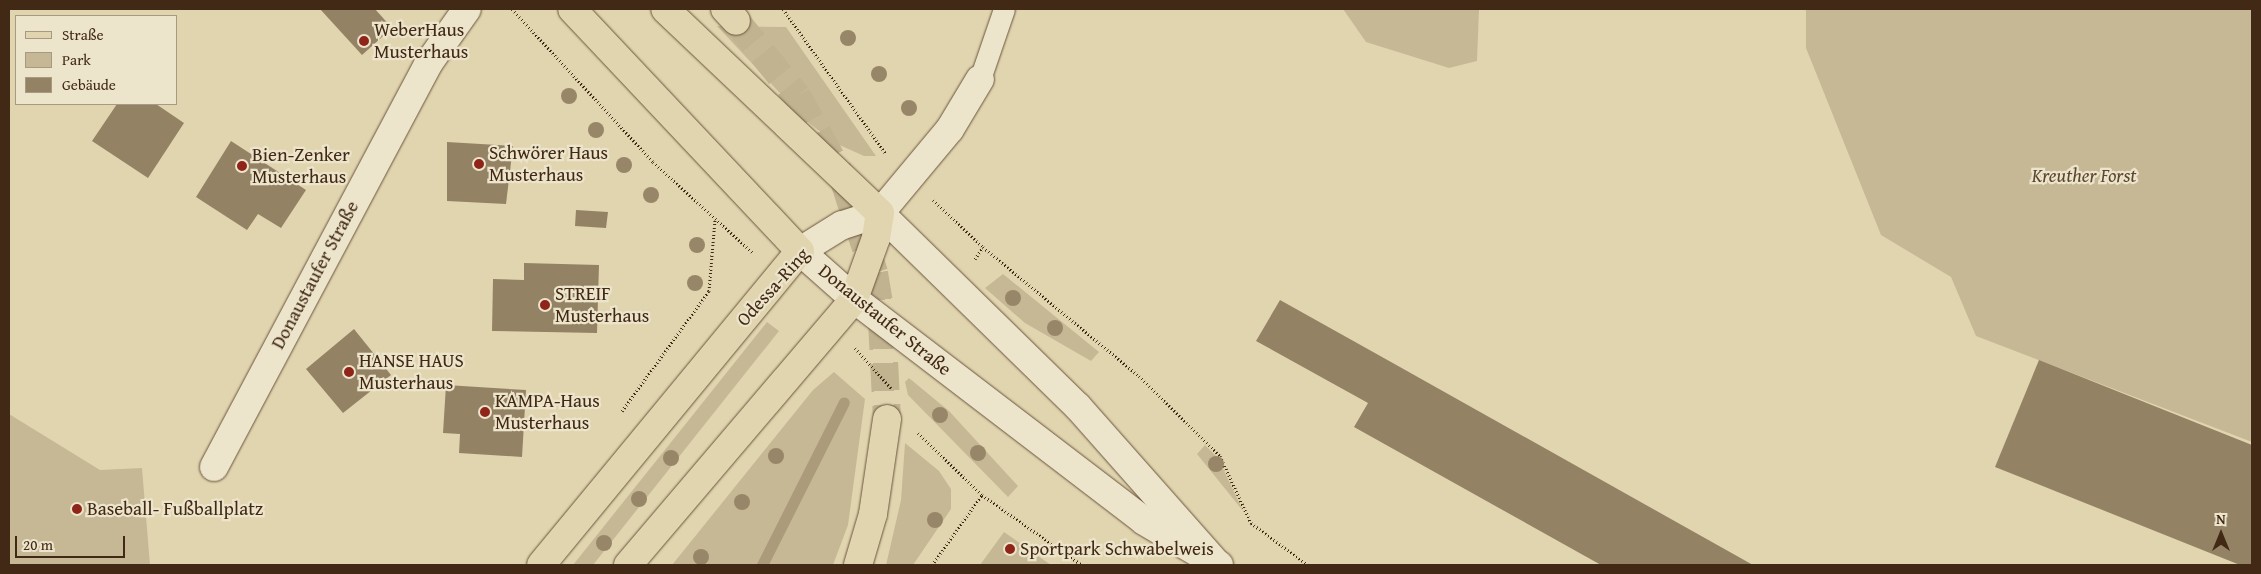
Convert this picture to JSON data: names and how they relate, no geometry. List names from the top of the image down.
{
  "streets": {
    "main road": ["Donaustaufer Straße", "Odessa-Ring"]
  },
  "crossings": [
    ["Donaustaufer Straße", "Odessa-Ring"]
  ],
  "parks": ["Kreuther Forst"],
  "places": [
    "WeberHaus Musterhaus",
    "Schwörer Haus Musterhaus",
    "Bien-Zenker Musterhaus",
    "STREIF Musterhaus",
    "HANSE HAUS Musterhaus",
    "KAMPA-Haus Musterhaus",
    "Baseball- Fußballplatz",
    "Sportpark Schwabelweis"
  ],
  "legend": ["Straße", "Park", "Gebäude"],
  "scale_bar": "20 m",
  "north": "top"
}
